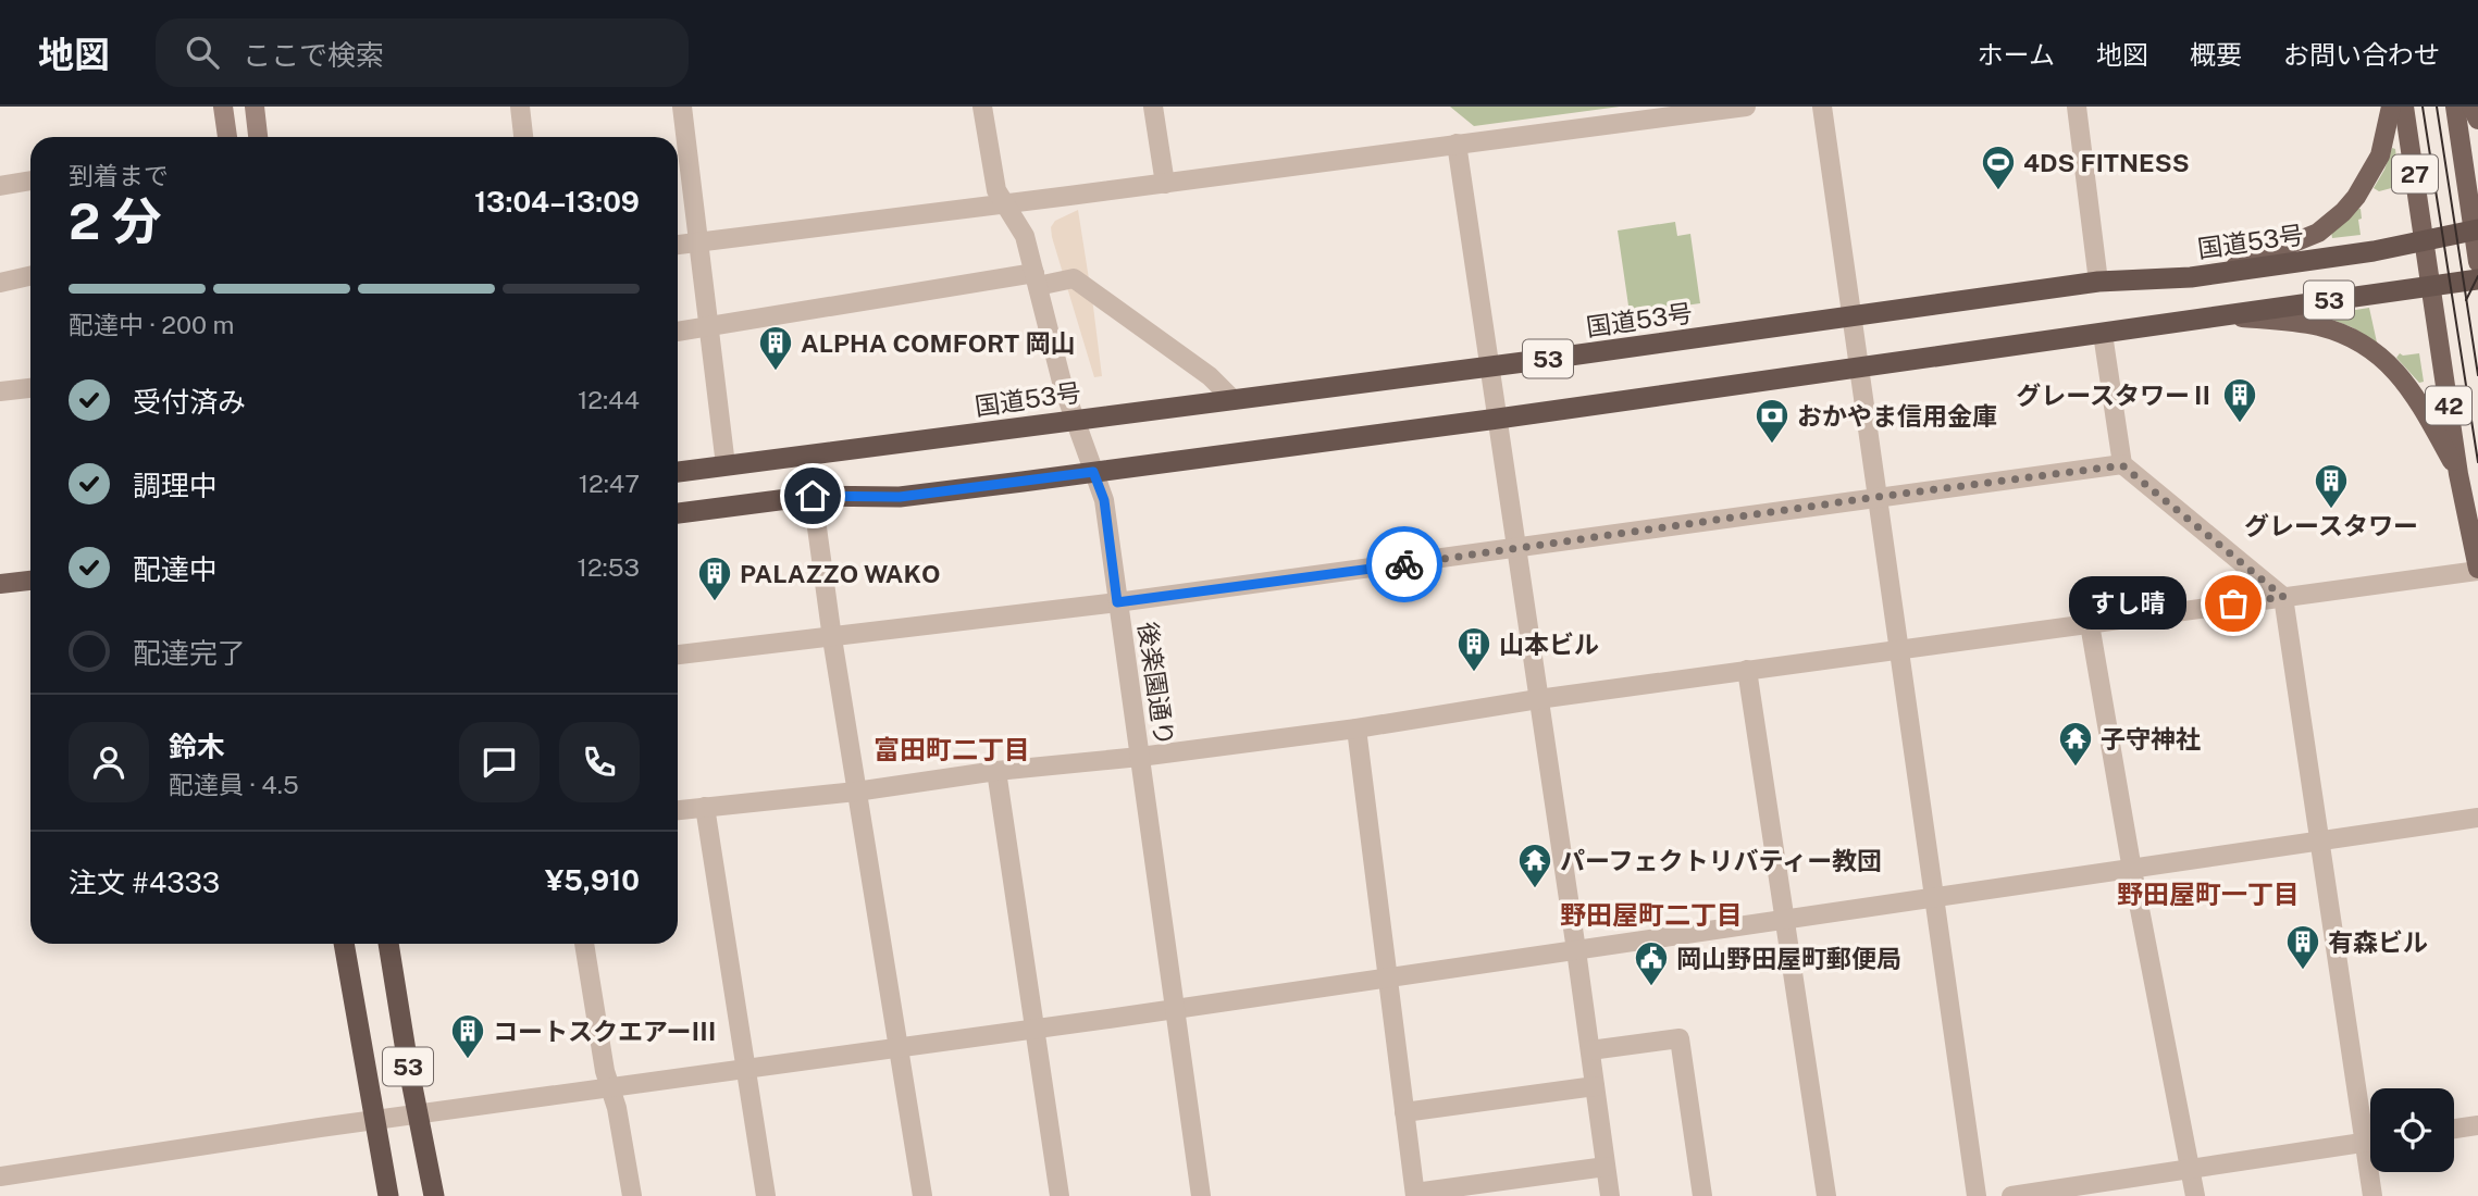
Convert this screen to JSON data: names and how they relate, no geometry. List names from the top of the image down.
{
  "streets": {
    "highway": ["国道53号", "53"],
    "main road": ["27", "42"],
    "street": ["後楽園通り"]
  },
  "crossings": [
    ["27", "国道53号"],
    ["27", "42"],
    ["国道53号", "42"],
    ["国道53号", "後楽園通り"],
    ["53", "42"],
    ["53", "後楽園通り"]
  ],
  "districts": ["富田町二丁目", "野田屋町一丁目", "野田屋町二丁目"],
  "places": {
    "sports": ["4DS FITNESS"],
    "building": [
      "ALPHA COMFORT 岡山",
      "グレースタワーⅡ",
      "グレースタワー",
      "PALAZZO WAKO",
      "山本ビル",
      "有森ビル",
      "コートスクエアーⅢ"
    ],
    "bank": ["おかやま信用金庫"],
    "other": ["すし晴"],
    "temple": ["子守神社", "パーフェクトリバティー教団"],
    "public building": ["岡山野田屋町郵便局"]
  },
  "page": {
    "header": "地図",
    "search": "ここで検索",
    "nav": [
      "ホーム",
      "地図",
      "概要",
      "お問い合わせ"
    ],
    "heading": ["2 分", "到着まで", "13:04–13:09"],
    "panel": [
      "鈴木",
      "配達員 · 4.5",
      "注文 #4333",
      "¥5,910"
    ],
    "bar": "配達中 · 200 m",
    "list": [
      ["受付済み", "12:44"],
      ["調理中", "12:47"],
      ["配達中", "12:53"],
      "配達完了"
    ],
    "bubble": "すし晴"
  }
}
